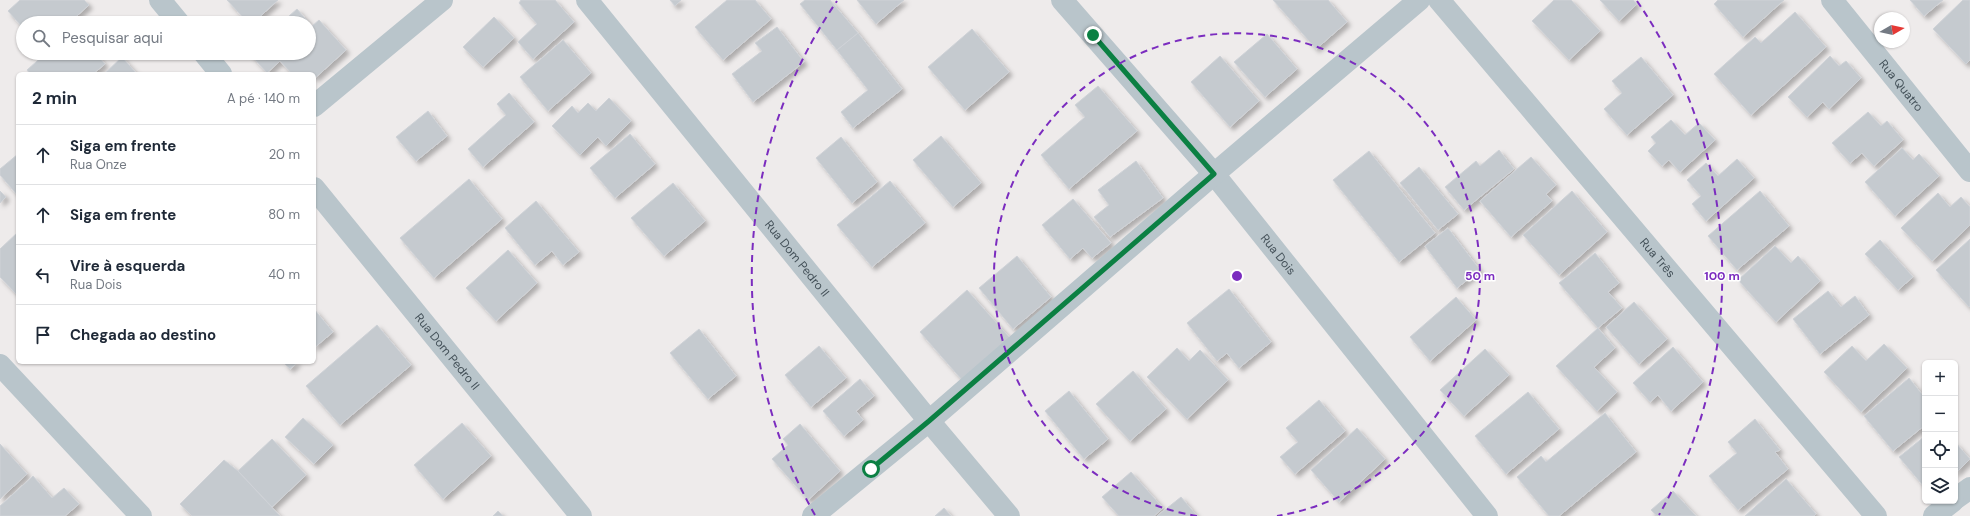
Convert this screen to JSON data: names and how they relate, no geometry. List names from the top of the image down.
{
  "streets": {
    "street": [
      "Rua Quatro",
      "Rua Dois",
      "Rua Três",
      "Rua Dom Pedro II"
    ]
  },
  "north": "right",
  "page": {
    "search": "Pesquisar aqui",
    "heading": ["2 min", "A pé · 140 m"],
    "list": [
      ["Siga em frente", "Rua Onze", "20 m"],
      ["Siga em frente", "80 m"],
      ["Vire à esquerda", "Rua Dois", "40 m"],
      "Chegada ao destino"
    ],
    "map_buttons": ["+", "−"]
  },
  "rings": ["50 m", "100 m"]
}
